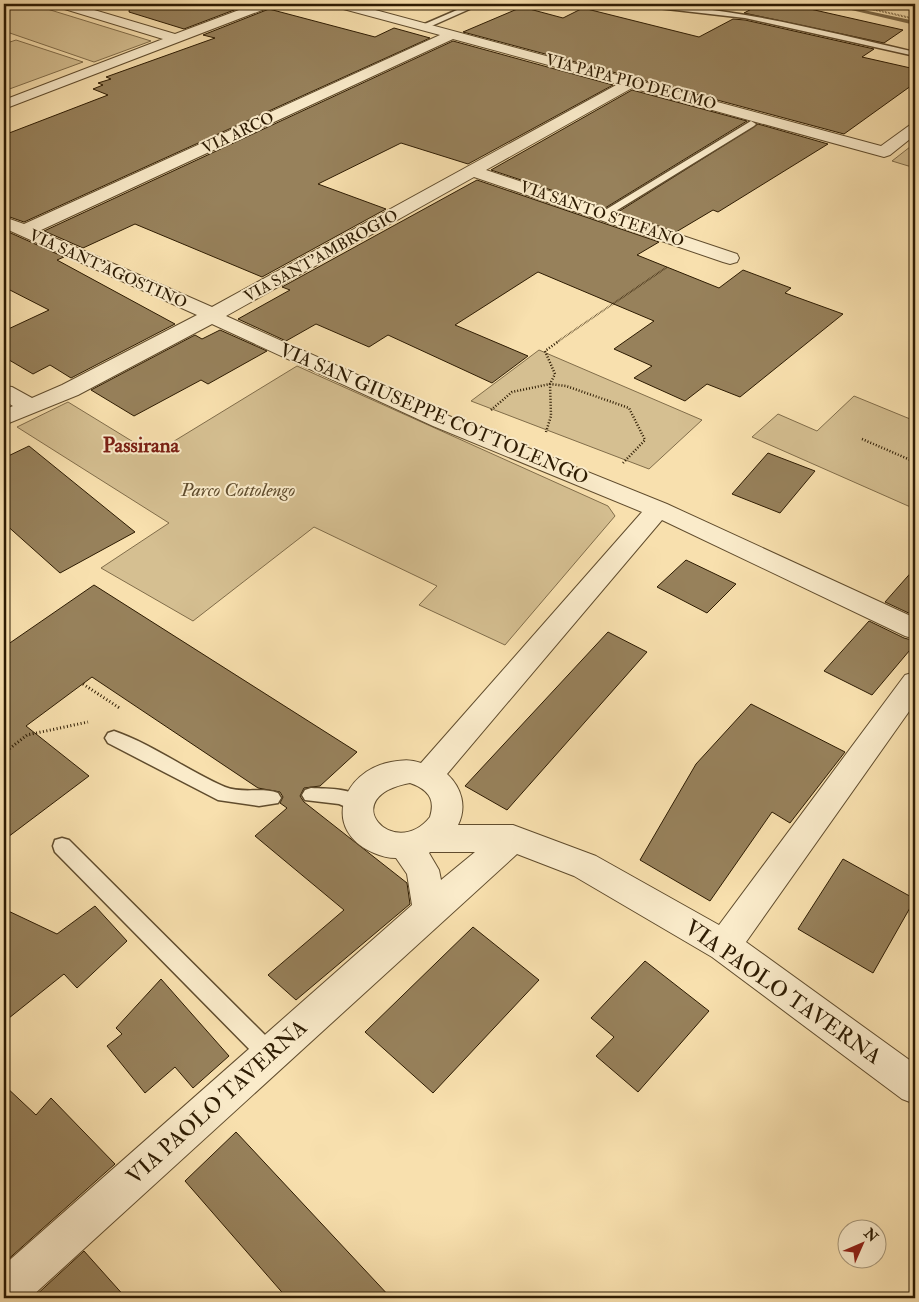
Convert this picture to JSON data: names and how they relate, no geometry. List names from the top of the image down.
{
  "streets": {
    "street": [
      "VIA PAPA PIO DECIMO",
      "VIA ARCO",
      "VIA SANTO STEFANO",
      "VIA SANT'AMBROGIO",
      "VIA SANT'AGOSTINO",
      "VIA SAN GIUSEPPE COTTOLENGO",
      "VIA PAOLO TAVERNA"
    ]
  },
  "crossings": [
    ["VIA PAPA PIO DECIMO", "VIA ARCO"],
    ["VIA PAPA PIO DECIMO", "VIA SANT'AMBROGIO"],
    ["VIA ARCO", "VIA SANT'AGOSTINO"],
    ["VIA SANTO STEFANO", "VIA SANT'AMBROGIO"],
    ["VIA SANT'AMBROGIO", "VIA SANT'AGOSTINO"],
    ["VIA SANT'AMBROGIO", "VIA SAN GIUSEPPE COTTOLENGO"],
    ["VIA SANT'AGOSTINO", "VIA SAN GIUSEPPE COTTOLENGO"]
  ],
  "districts": ["Passirana"],
  "parks": ["Parco Cottolengo"],
  "north": "top right"
}
